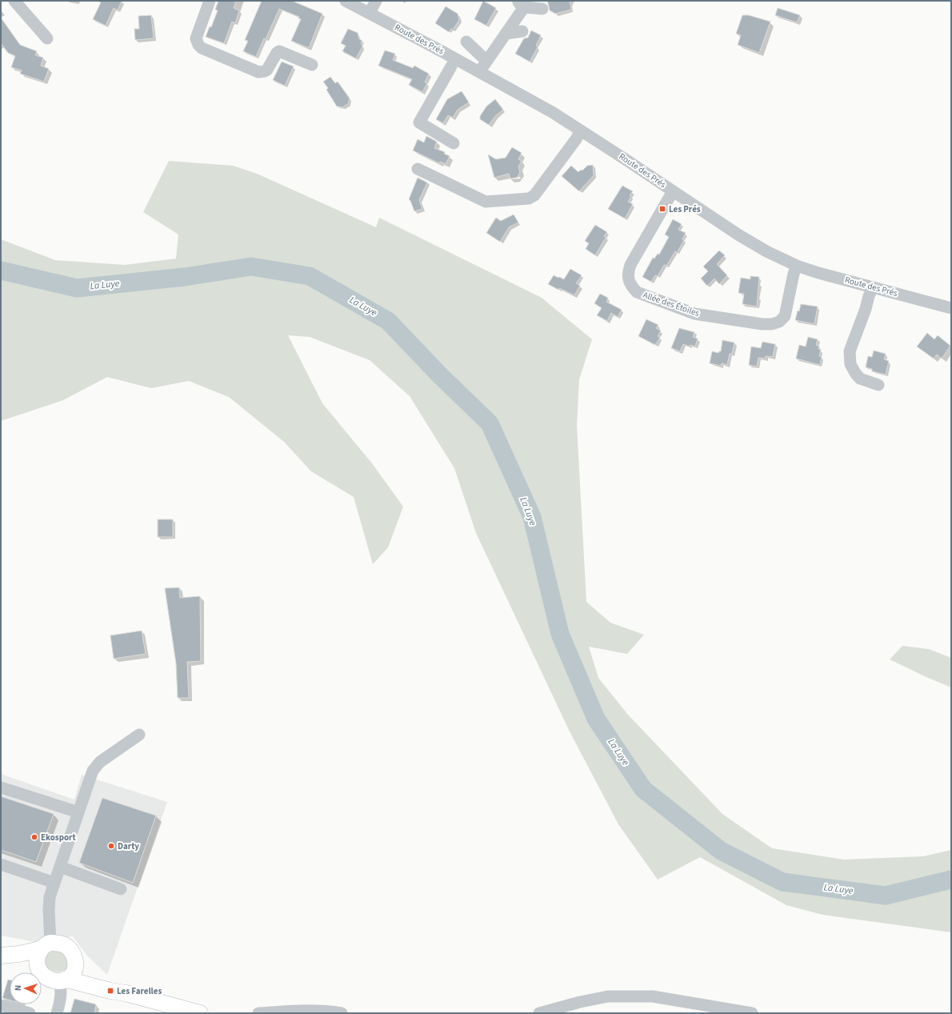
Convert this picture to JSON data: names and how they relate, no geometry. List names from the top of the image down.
{
  "streets": {
    "street": ["Route des Prés", "Allée des Étoiles"]
  },
  "crossings": [
    ["Route des Prés", "Allée des Étoiles"]
  ],
  "water": ["La Luye"],
  "places": {
    "transit": ["Les Prés", "Les Farelles"],
    "other": ["Ekosport", "Darty"]
  },
  "north": "left"
}
